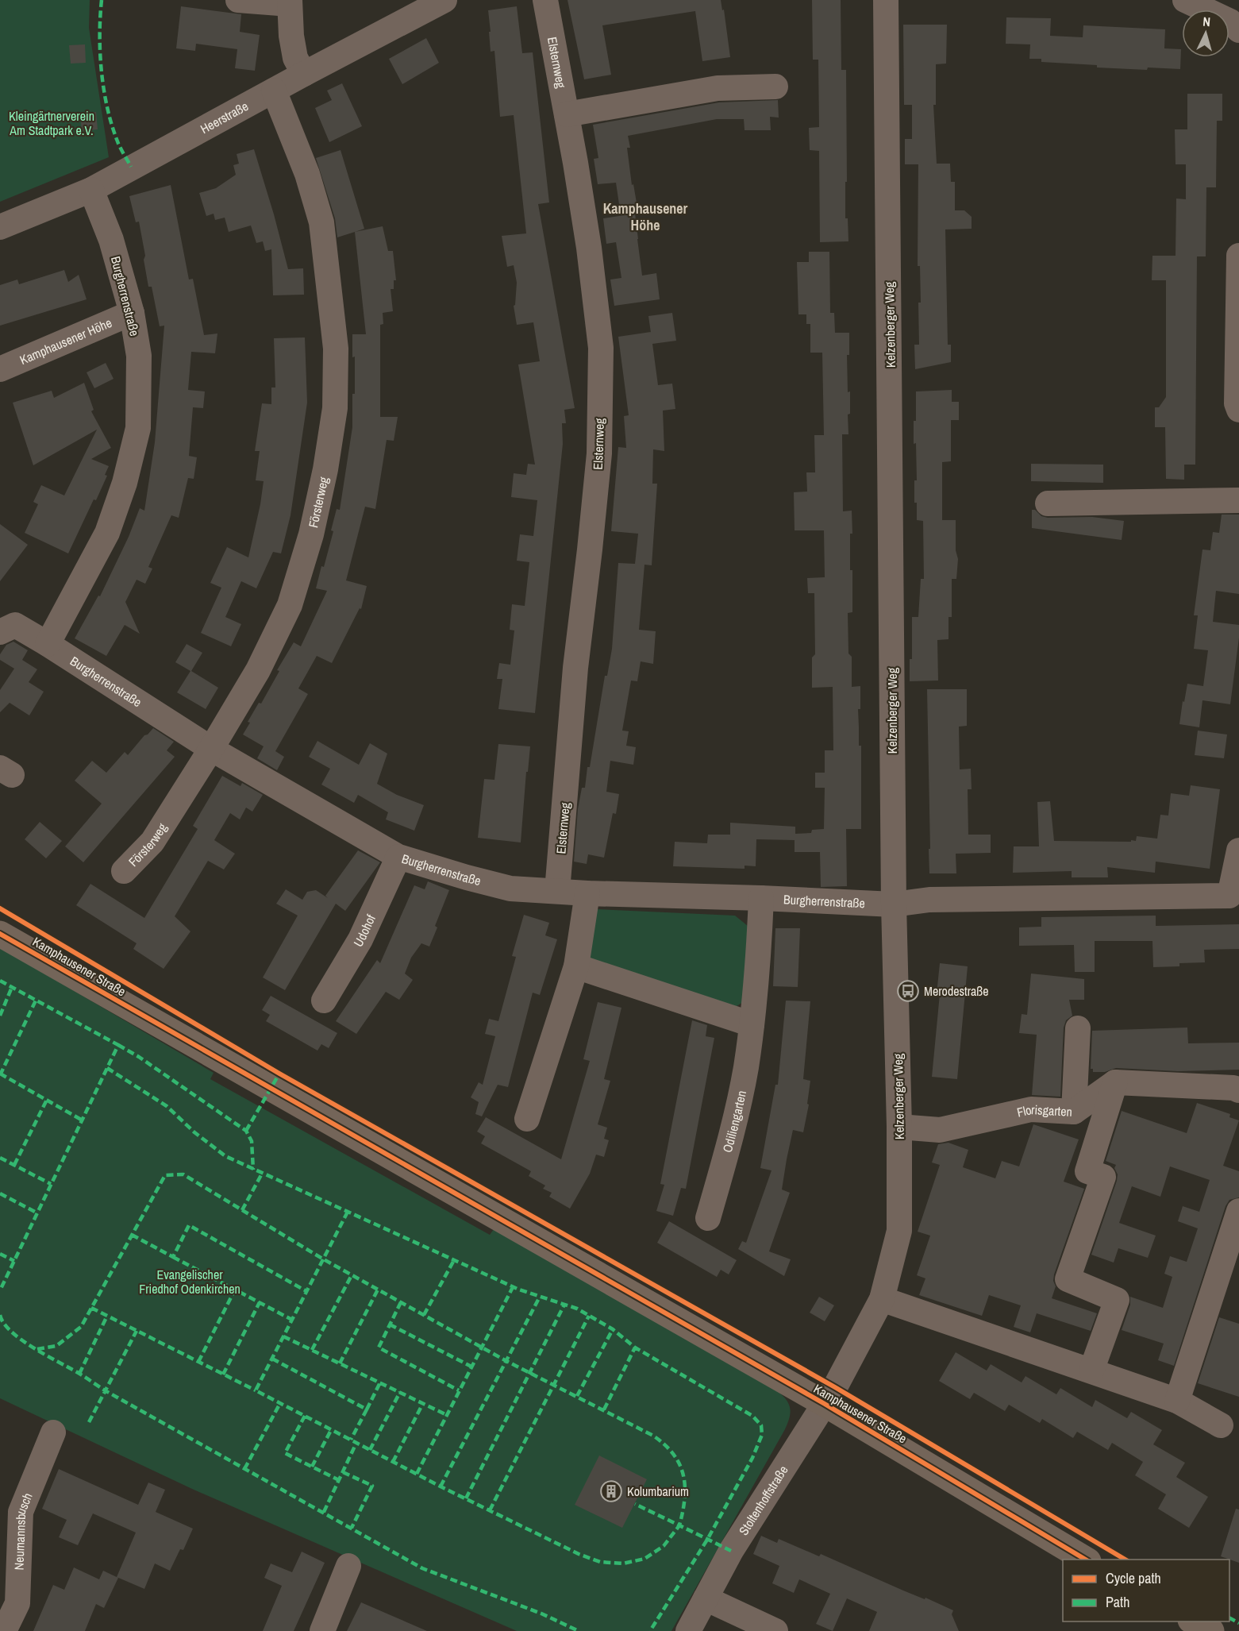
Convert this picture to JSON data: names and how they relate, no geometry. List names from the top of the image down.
{
  "streets": {
    "main road": ["Kamphausener Straße"],
    "street": [
      "Elsternweg",
      "Heerstraße",
      "Burgherrenstraße",
      "Kelzenberger Weg",
      "Kamphausener Höhe",
      "Försterweg",
      "Udohof",
      "Florisgarten",
      "Odiliengarten",
      "Stoltenhoffstraße",
      "Neumannsbusch"
    ]
  },
  "crossings": [
    ["Elsternweg", "Burgherrenstraße"],
    ["Heerstraße", "Burgherrenstraße"],
    ["Heerstraße", "Försterweg"],
    ["Burgherrenstraße", "Kelzenberger Weg"],
    ["Burgherrenstraße", "Kamphausener Höhe"],
    ["Burgherrenstraße", "Försterweg"],
    ["Burgherrenstraße", "Udohof"],
    ["Burgherrenstraße", "Odiliengarten"],
    ["Kelzenberger Weg", "Kamphausener Straße"],
    ["Kelzenberger Weg", "Florisgarten"],
    ["Kelzenberger Weg", "Stoltenhoffstraße"],
    ["Kamphausener Straße", "Stoltenhoffstraße"]
  ],
  "districts": ["Kamphausener Höhe"],
  "parks": ["Kleingärtnerverein Am Stadtpark e.V.", "Evangelischer Friedhof Odenkirchen"],
  "places": {
    "bus stop": ["Merodestraße"],
    "building": ["Kolumbarium"]
  },
  "legend": ["Cycle path", "Path"],
  "north": "top"
}
